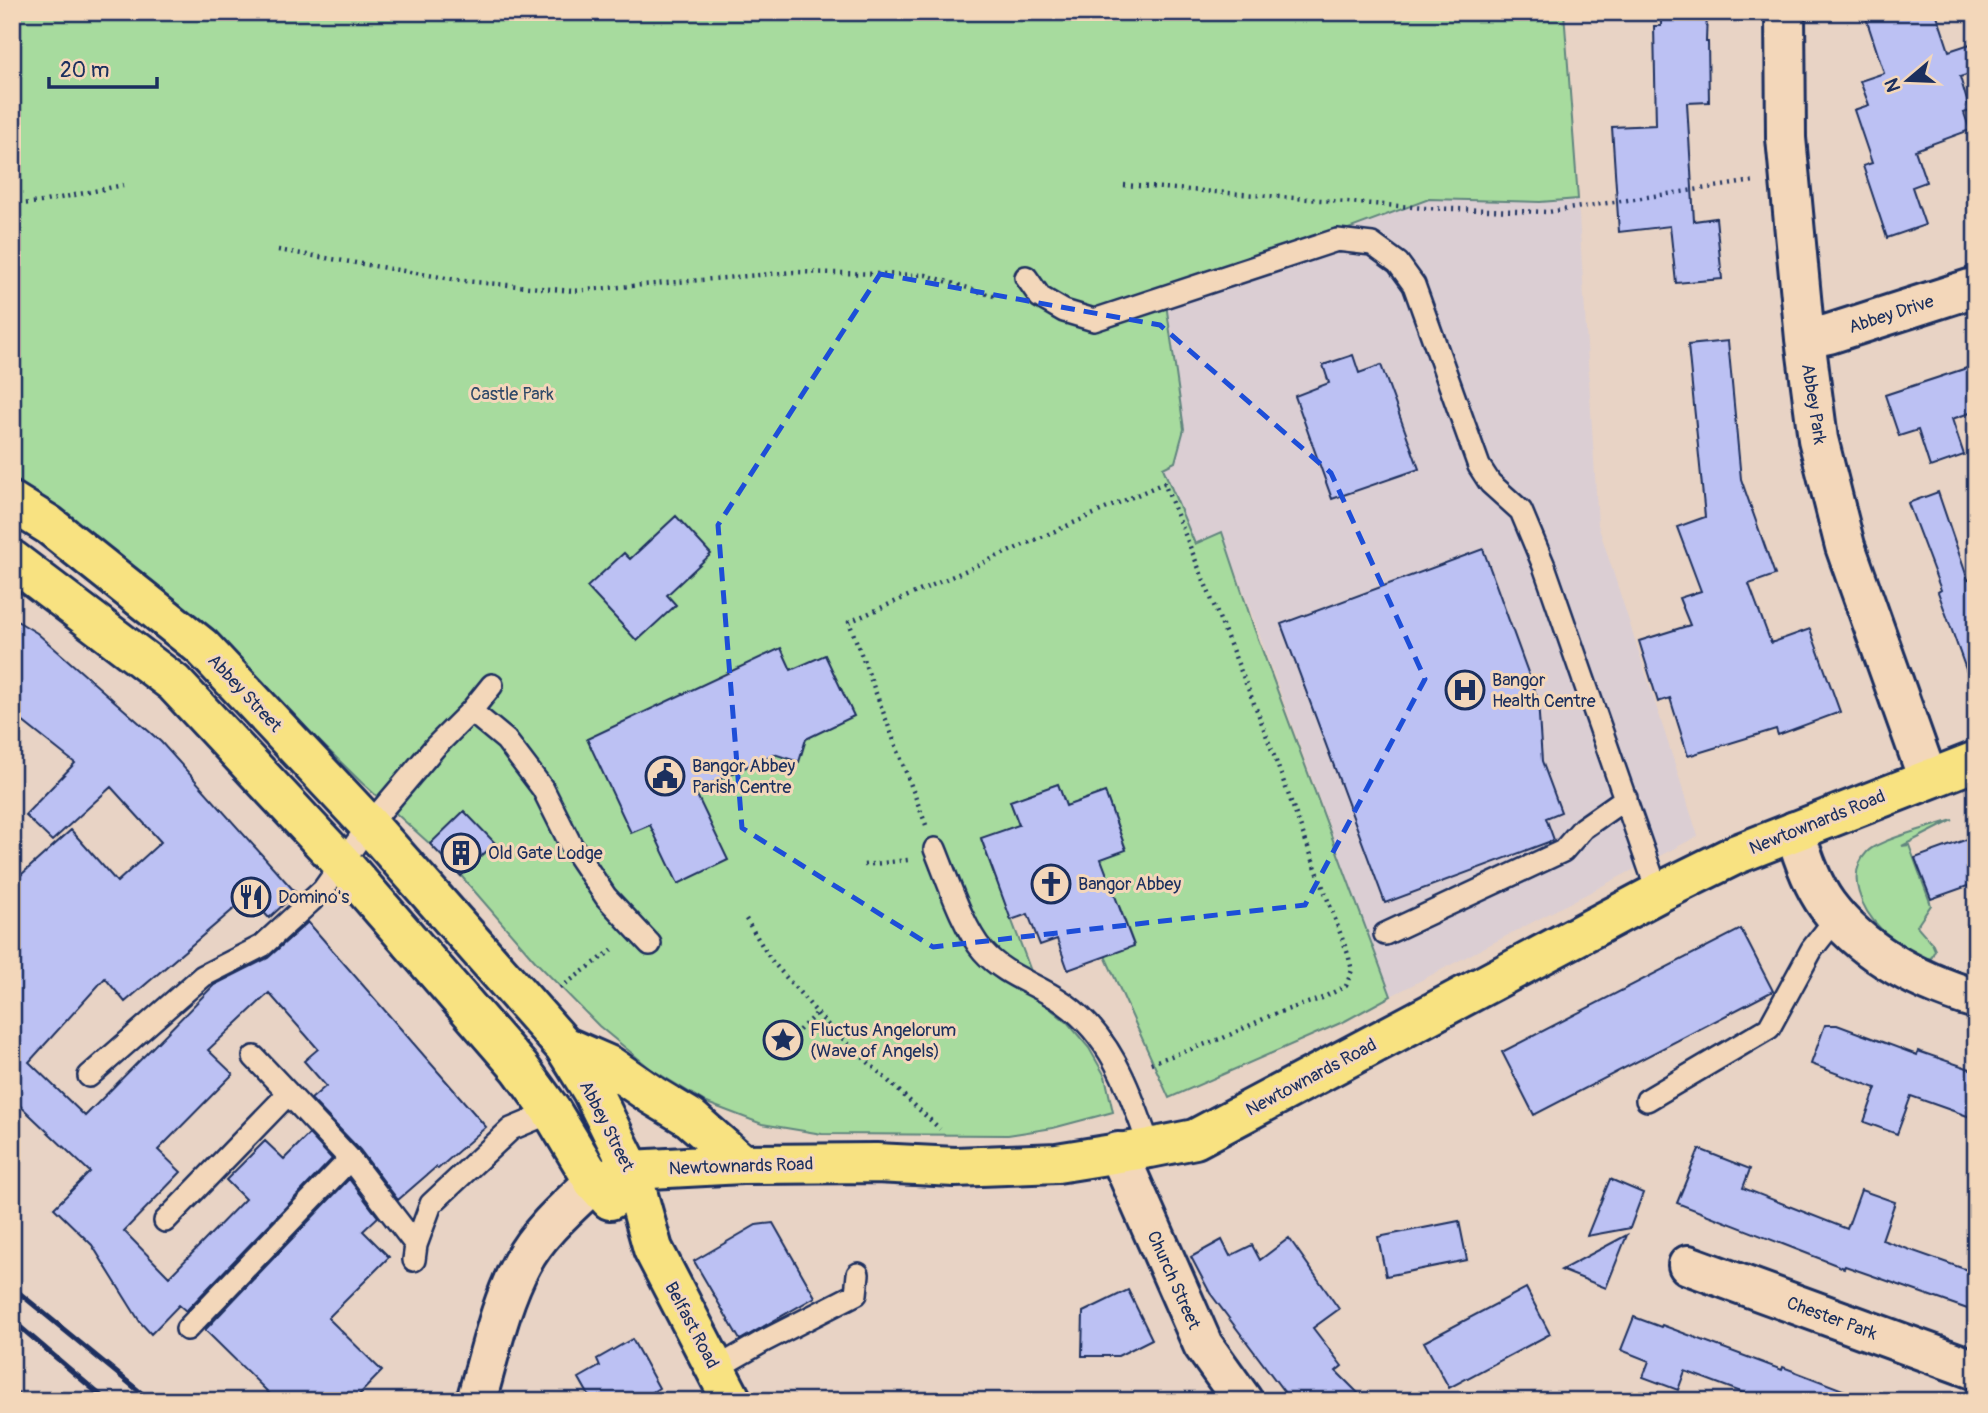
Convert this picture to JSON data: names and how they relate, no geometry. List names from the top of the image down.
{
  "streets": {
    "main road": ["Abbey Street", "Newtownards Road", "Belfast Road"],
    "street": [
      "Abbey Drive",
      "Abbey Park",
      "Church Street",
      "Chester Park"
    ]
  },
  "crossings": [
    ["Abbey Drive", "Abbey Park"],
    ["Abbey Park", "Newtownards Road"],
    ["Abbey Street", "Newtownards Road"],
    ["Abbey Street", "Belfast Road"],
    ["Newtownards Road", "Church Street"]
  ],
  "parks": ["Castle Park"],
  "places": {
    "hospital": ["Bangor Health Centre"],
    "public building": ["Bangor Abbey Parish Centre"],
    "building": ["Old Gate Lodge"],
    "church": ["Bangor Abbey"],
    "restaurant": ["Domino's"],
    "place": ["Fluctus Angelorum (Wave of Angels)"]
  },
  "scale_bar": "20 m",
  "north": "left"
}
